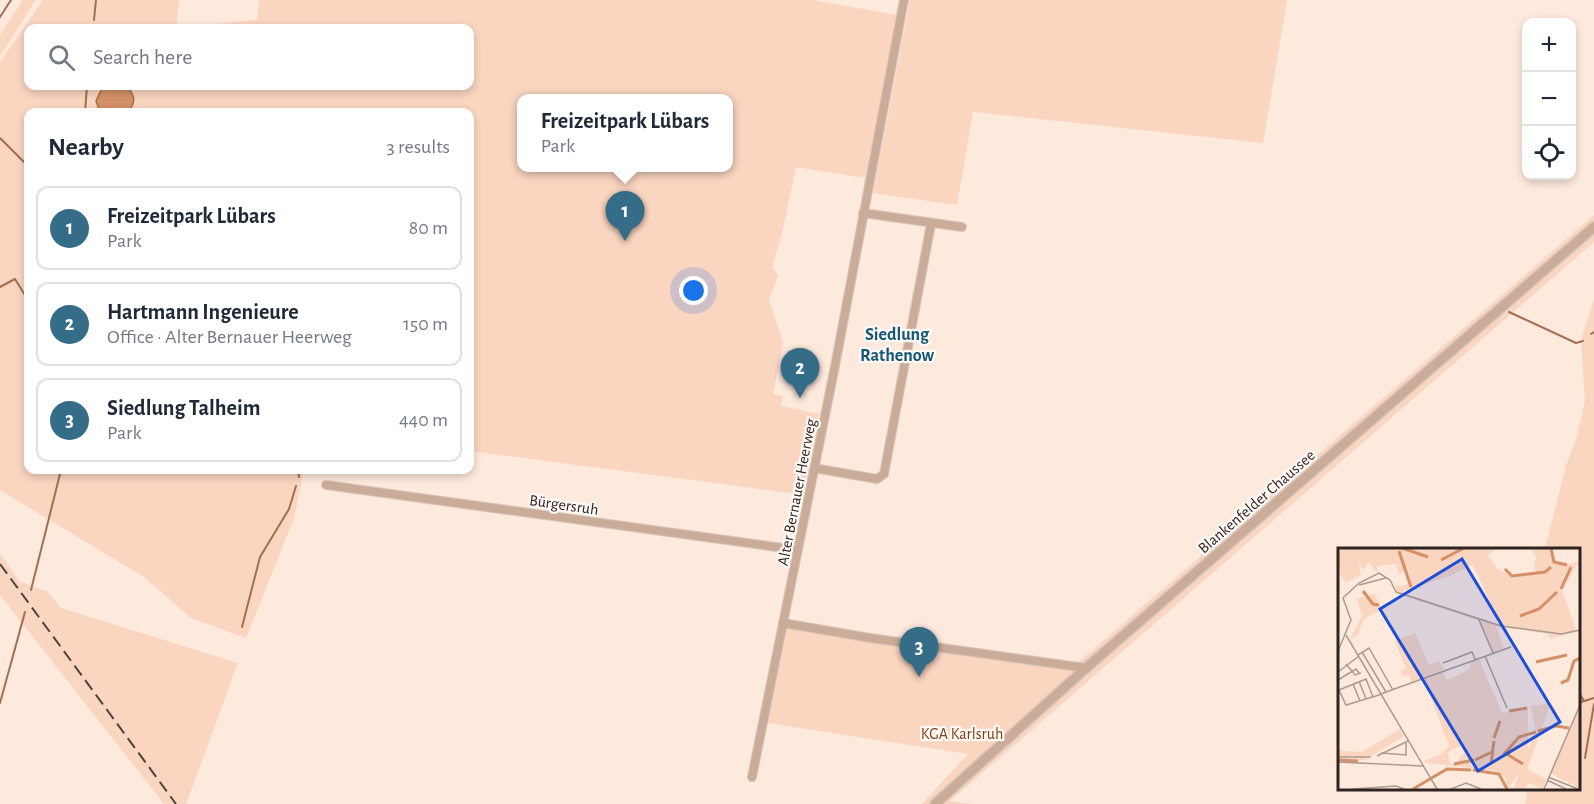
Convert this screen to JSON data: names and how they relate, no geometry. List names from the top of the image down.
{
  "streets": {
    "street": ["Alter Bernauer Heerweg", "Blankenfelder Chaussee", "Bürgersruh"]
  },
  "crossings": [
    ["Alter Bernauer Heerweg", "Bürgersruh"]
  ],
  "districts": ["Siedlung Rathenow"],
  "parks": ["KGA Karlsruh"],
  "page": {
    "map_buttons": ["+", "−"],
    "search": "Search here",
    "popup": ["Freizeitpark Lübars", "Park"],
    "heading": ["Nearby", "3 results"],
    "list": [
      {
        "mark": "1",
        "name": "Freizeitpark Lübars",
        "note": "Park",
        "value": "80 m"
      },
      {
        "mark": "2",
        "name": "Hartmann Ingenieure",
        "note": "Office · Alter Bernauer Heerweg",
        "value": "150 m"
      },
      {
        "mark": "3",
        "name": "Siedlung Talheim",
        "note": "Park",
        "value": "440 m"
      }
    ],
    "pins": ["1", "2", "3"]
  }
}
